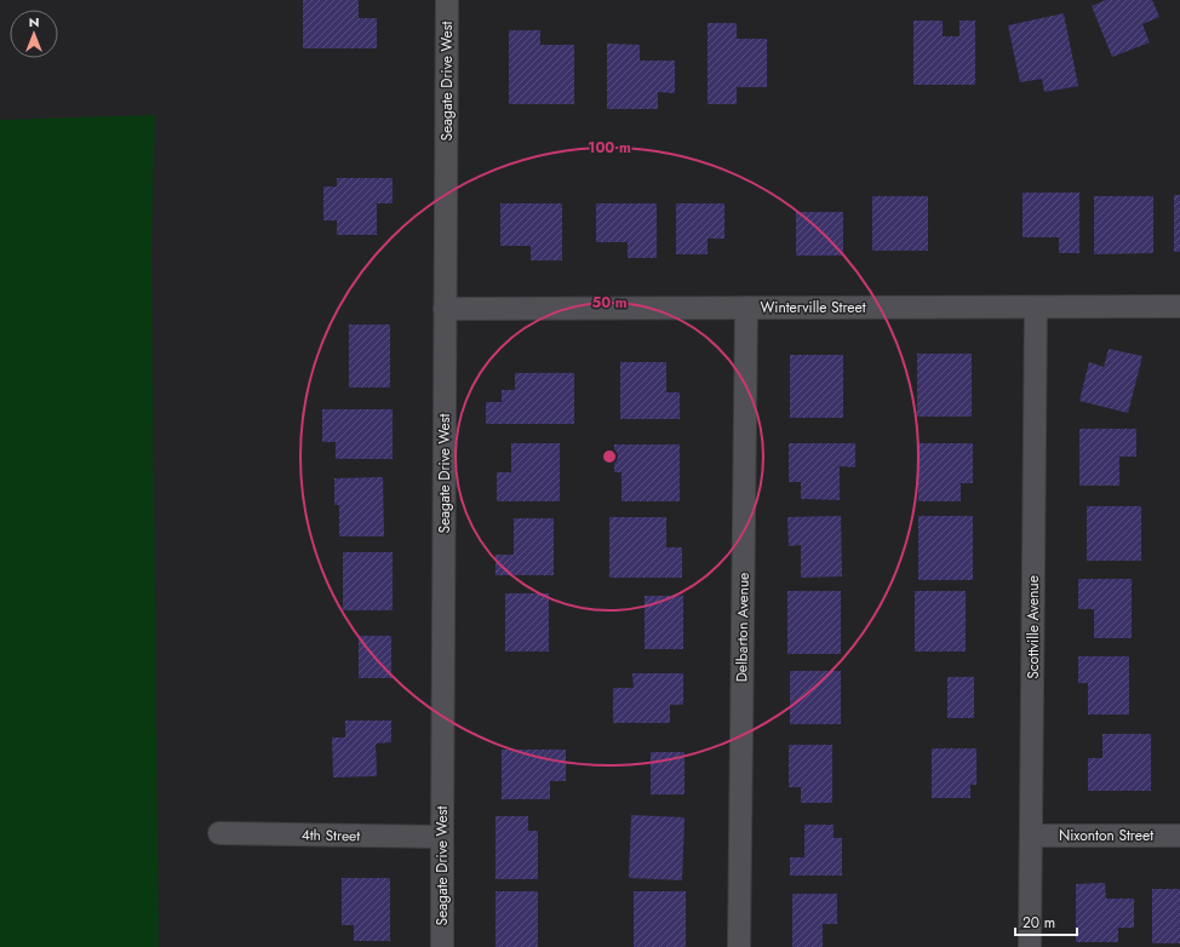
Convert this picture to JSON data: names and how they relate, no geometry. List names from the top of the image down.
{
  "streets": {
    "street": [
      "Seagate Drive West",
      "Winterville Street",
      "Delbarton Avenue",
      "Scottville Avenue",
      "4th Street",
      "Nixonton Street"
    ]
  },
  "crossings": [
    ["Seagate Drive West", "Winterville Street"],
    ["Seagate Drive West", "4th Street"],
    ["Winterville Street", "Delbarton Avenue"],
    ["Winterville Street", "Scottville Avenue"],
    ["Scottville Avenue", "Nixonton Street"]
  ],
  "scale_bar": "20 m",
  "north": "top",
  "rings": ["100 m", "50 m"]
}
